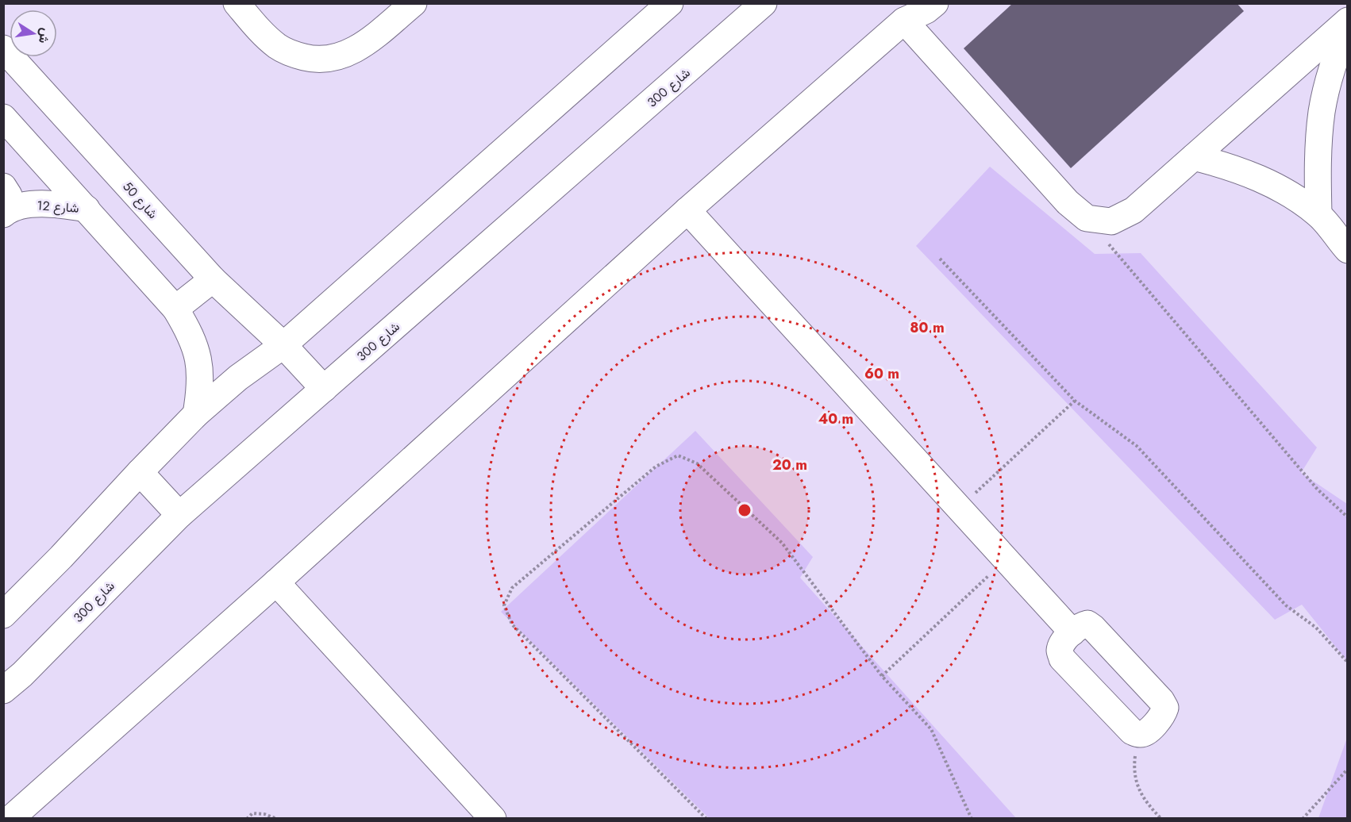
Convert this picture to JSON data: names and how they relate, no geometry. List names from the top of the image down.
{
  "streets": {
    "street": ["شارع 300", "شارع 50", "شارع 12"]
  },
  "crossings": [
    ["شارع 300", "شارع 50"]
  ],
  "north": "right",
  "rings": [
    "80 m",
    "60 m",
    "40 m",
    "20 m"
  ]
}
